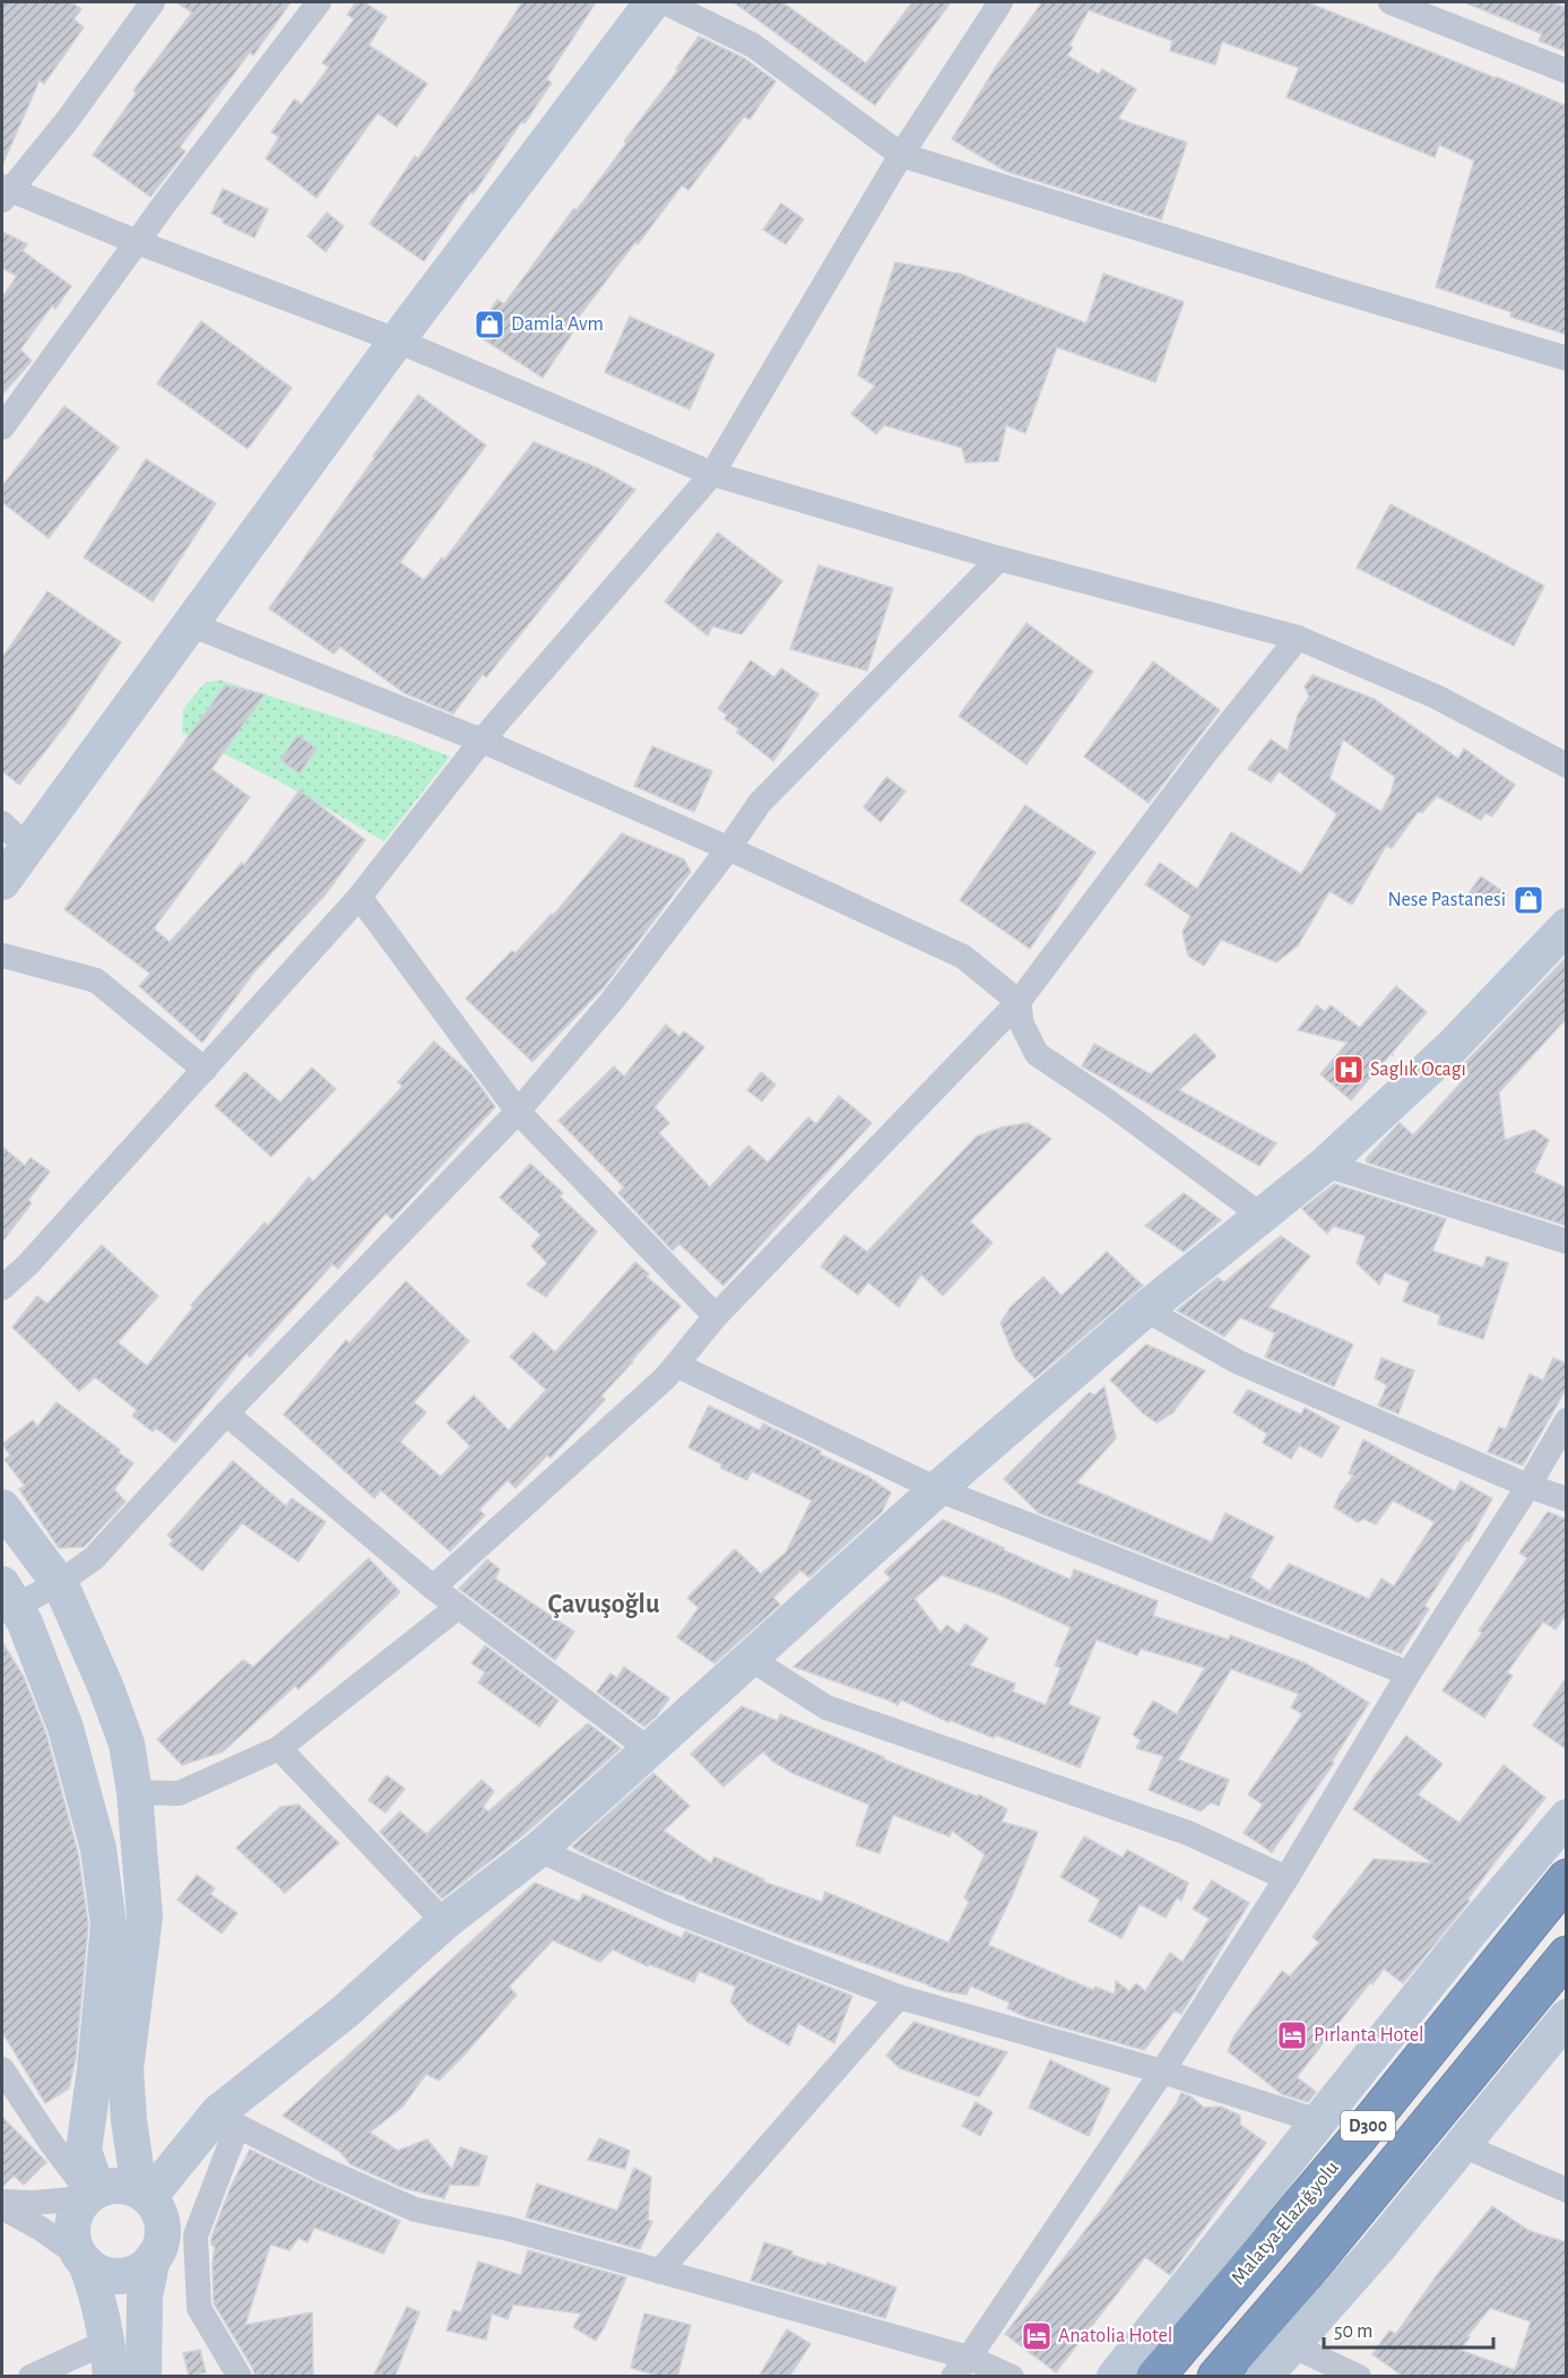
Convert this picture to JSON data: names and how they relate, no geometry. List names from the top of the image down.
{
  "streets": {
    "highway": ["D300", "Malatya-Elazığ yolu"]
  },
  "districts": ["Çavuşoğlu"],
  "places": {
    "shop": ["Damla Avm", "Nese Pastanesi"],
    "hospital": ["Saglık Ocagı"],
    "hotel": ["Pırlanta Hotel", "Anatolia Hotel"]
  },
  "scale_bar": "50 m"
}
